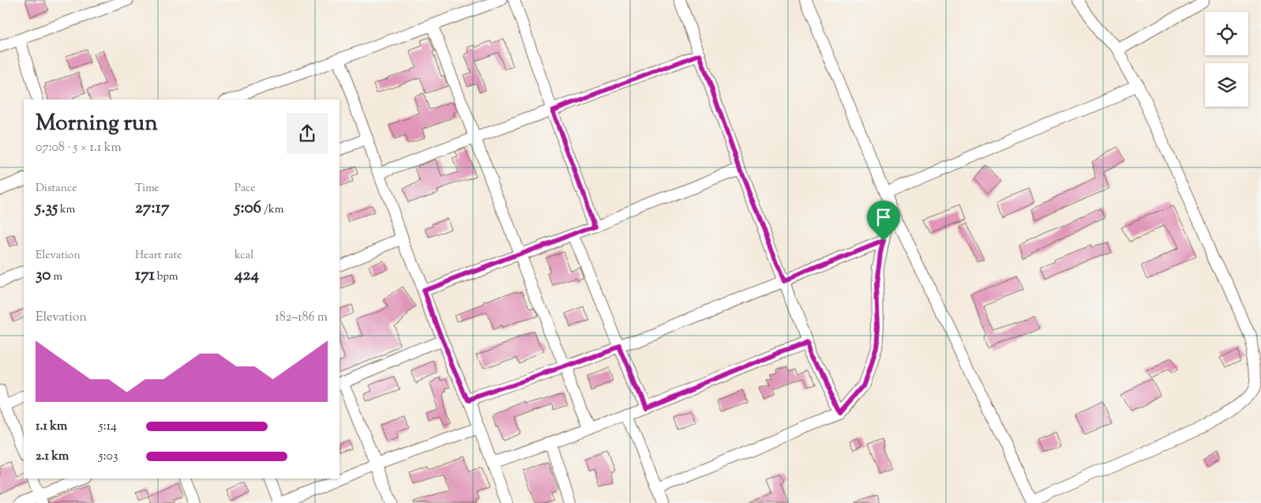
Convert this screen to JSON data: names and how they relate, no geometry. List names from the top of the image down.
{
  "page": {
    "heading": ["Morning run", "07:08 · 5 × 1.1 km"],
    "stats": [
      ["Distance", "5.35 km"],
      ["Time", "27:17"],
      ["Pace", "5:06 /km"],
      ["Elevation", "30 m"],
      ["Heart rate", "171 bpm"],
      ["kcal", "424"]
    ],
    "chart": ["Elevation", "182–186 m"],
    "list": [
      {
        "name": "1.1 km",
        "note": "5:14"
      },
      {
        "name": "2.1 km",
        "note": "5:03"
      }
    ]
  }
}
